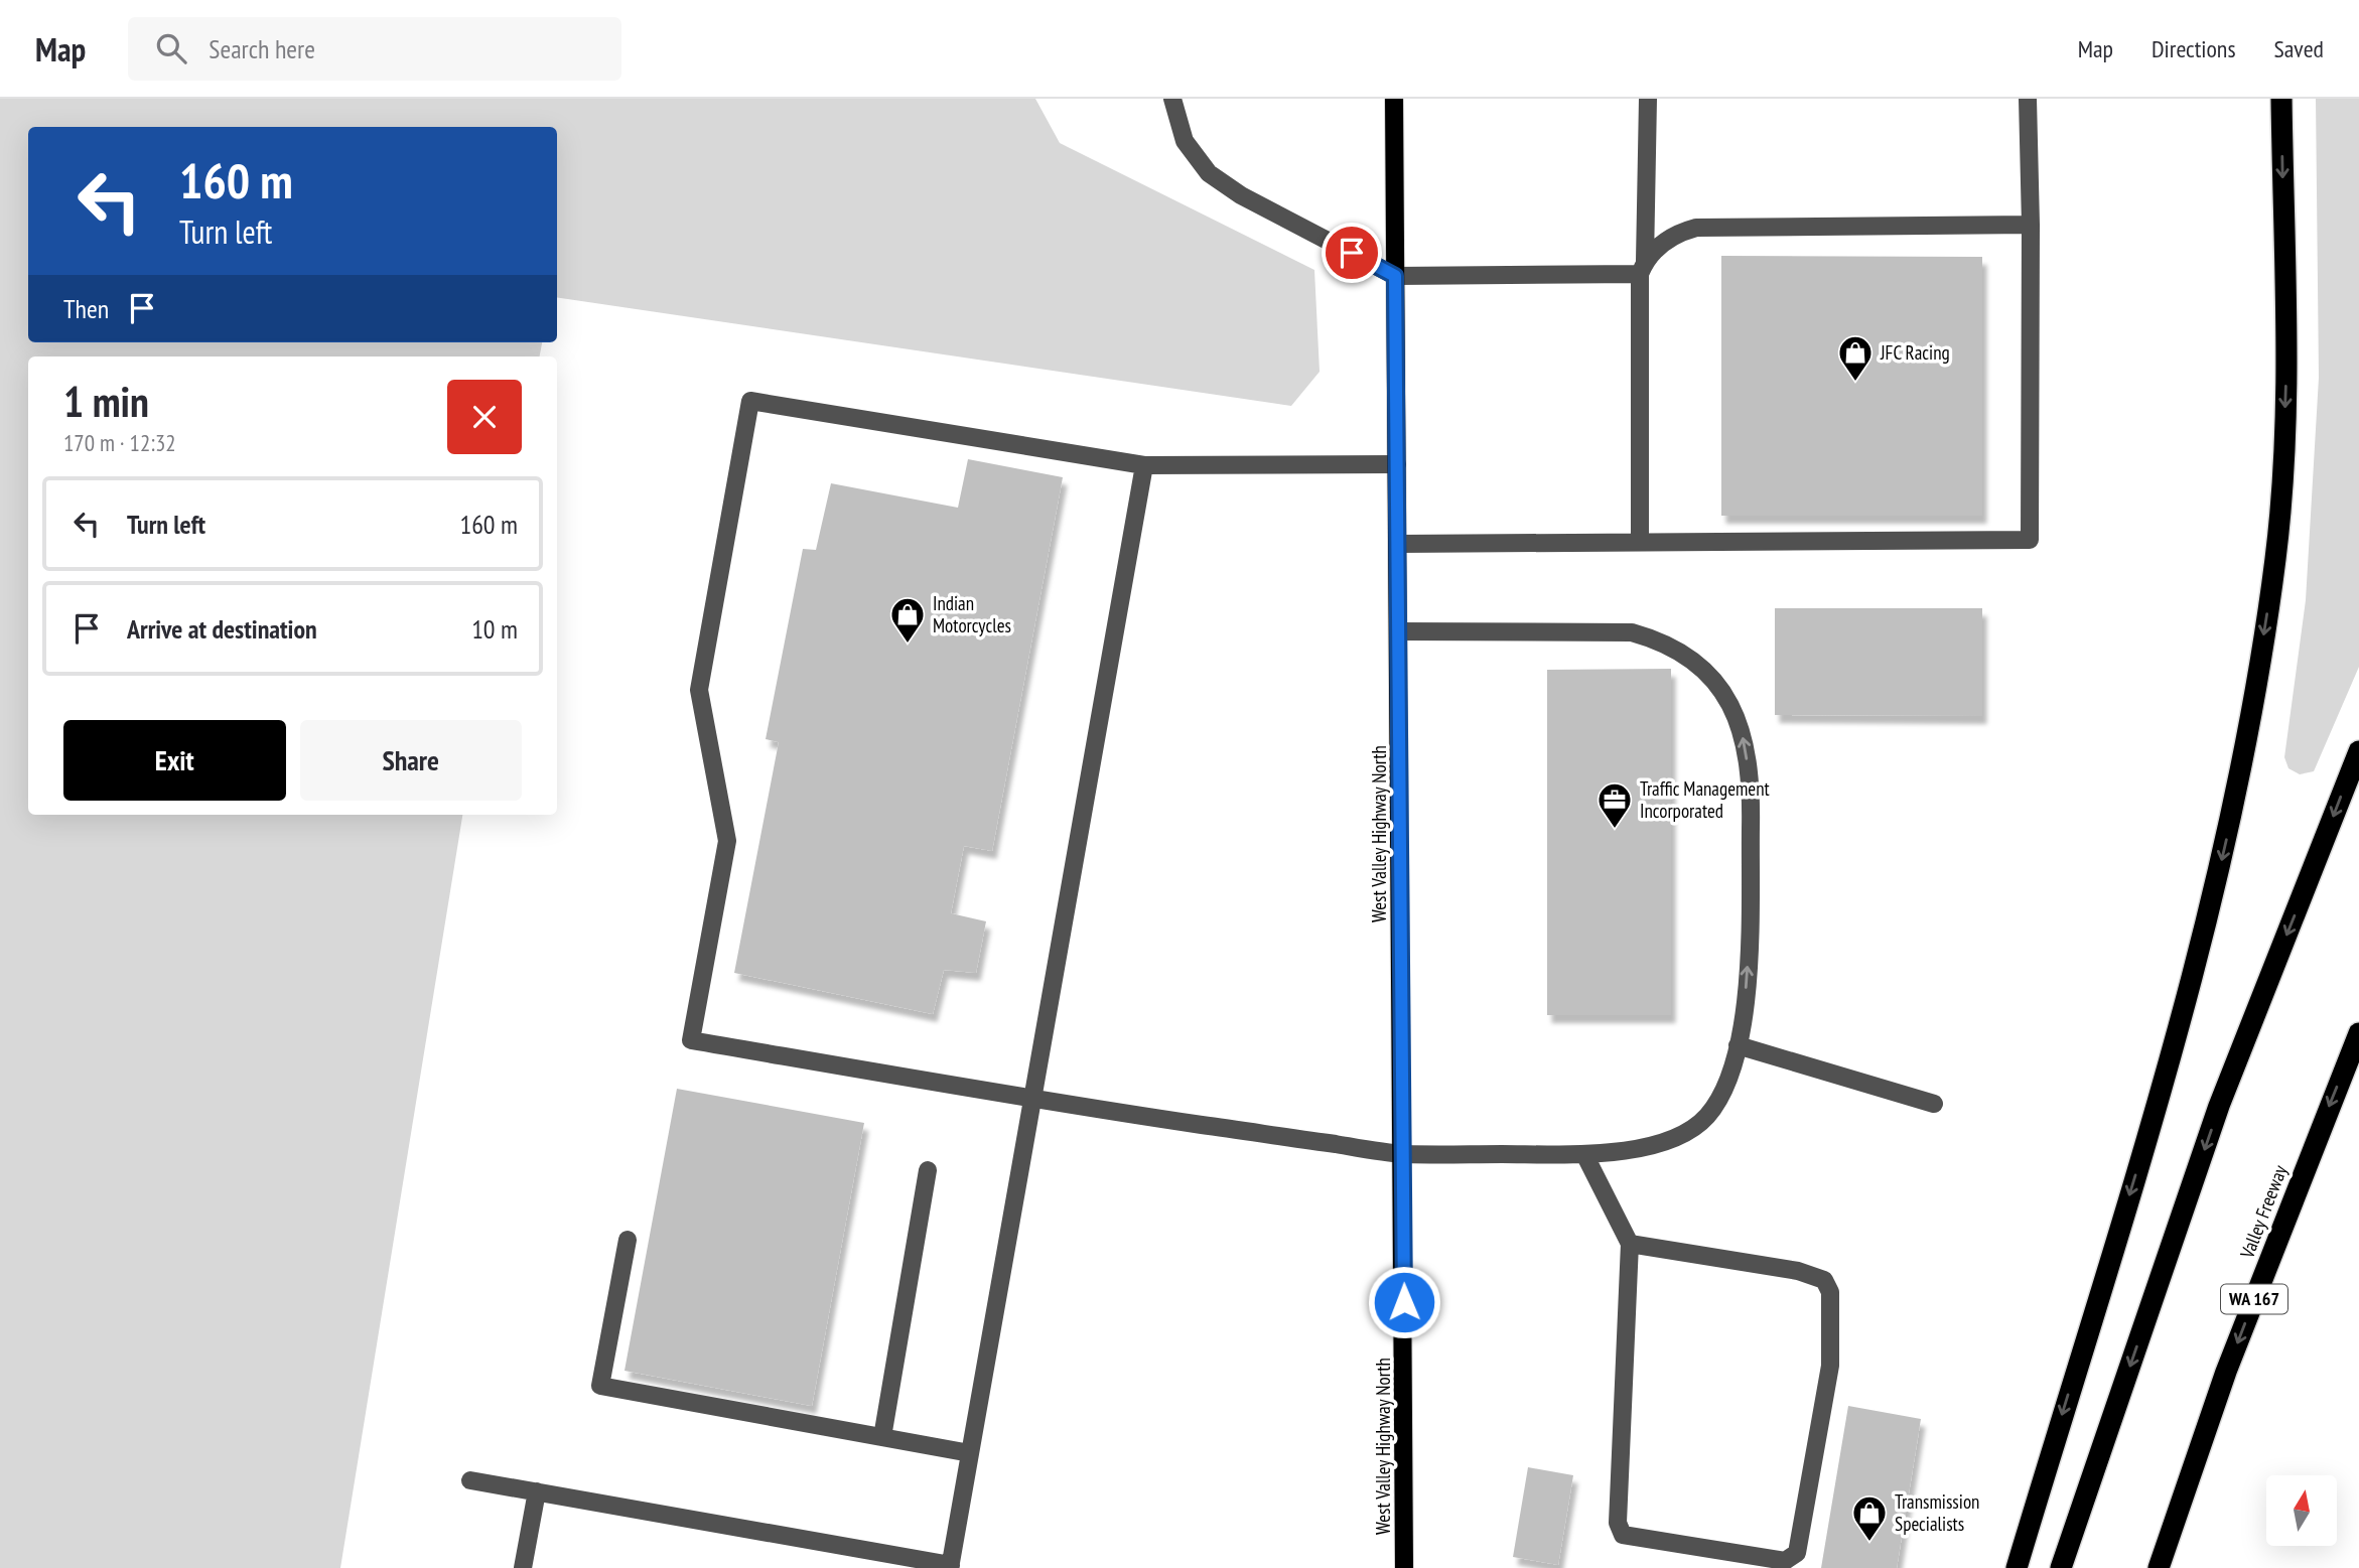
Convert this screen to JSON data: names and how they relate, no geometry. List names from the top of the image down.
{
  "streets": {
    "highway": ["Valley Freeway", "WA 167"],
    "main road": ["West Valley Highway North"]
  },
  "places": {
    "shop": ["JFC Racing", "Indian Motorcycles", "Transmission Specialists"],
    "office": ["Traffic Management Incorporated"]
  },
  "north": "top",
  "page": {
    "header": "Map",
    "search": "Search here",
    "nav": ["Map", "Directions", "Saved"],
    "turn": ["160 m", "Turn left"],
    "then": "Then",
    "heading": ["1 min", "170 m · 12:32"],
    "list": [
      {
        "name": "Turn left",
        "value": "160 m"
      },
      {
        "name": "Arrive at destination",
        "value": "10 m"
      }
    ],
    "buttons": ["Exit", "Share"]
  }
}
